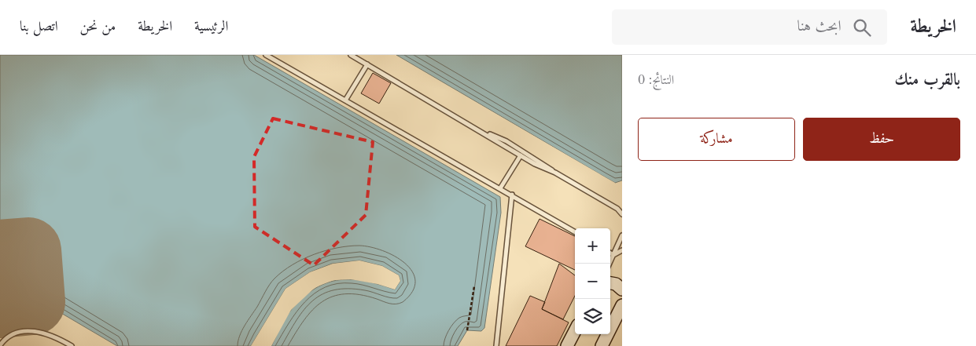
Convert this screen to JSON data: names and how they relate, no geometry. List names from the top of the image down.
{
  "page": {
    "header": "الخريطة",
    "search": "ابحث هنا",
    "nav": [
      "الرئيسية",
      "الخريطة",
      "من نحن",
      "اتصل بنا"
    ],
    "heading": ["بالقرب منك", "النتائج: 0"],
    "buttons": ["حفظ", "مشاركة"],
    "map_buttons": ["+", "−"]
  }
}
